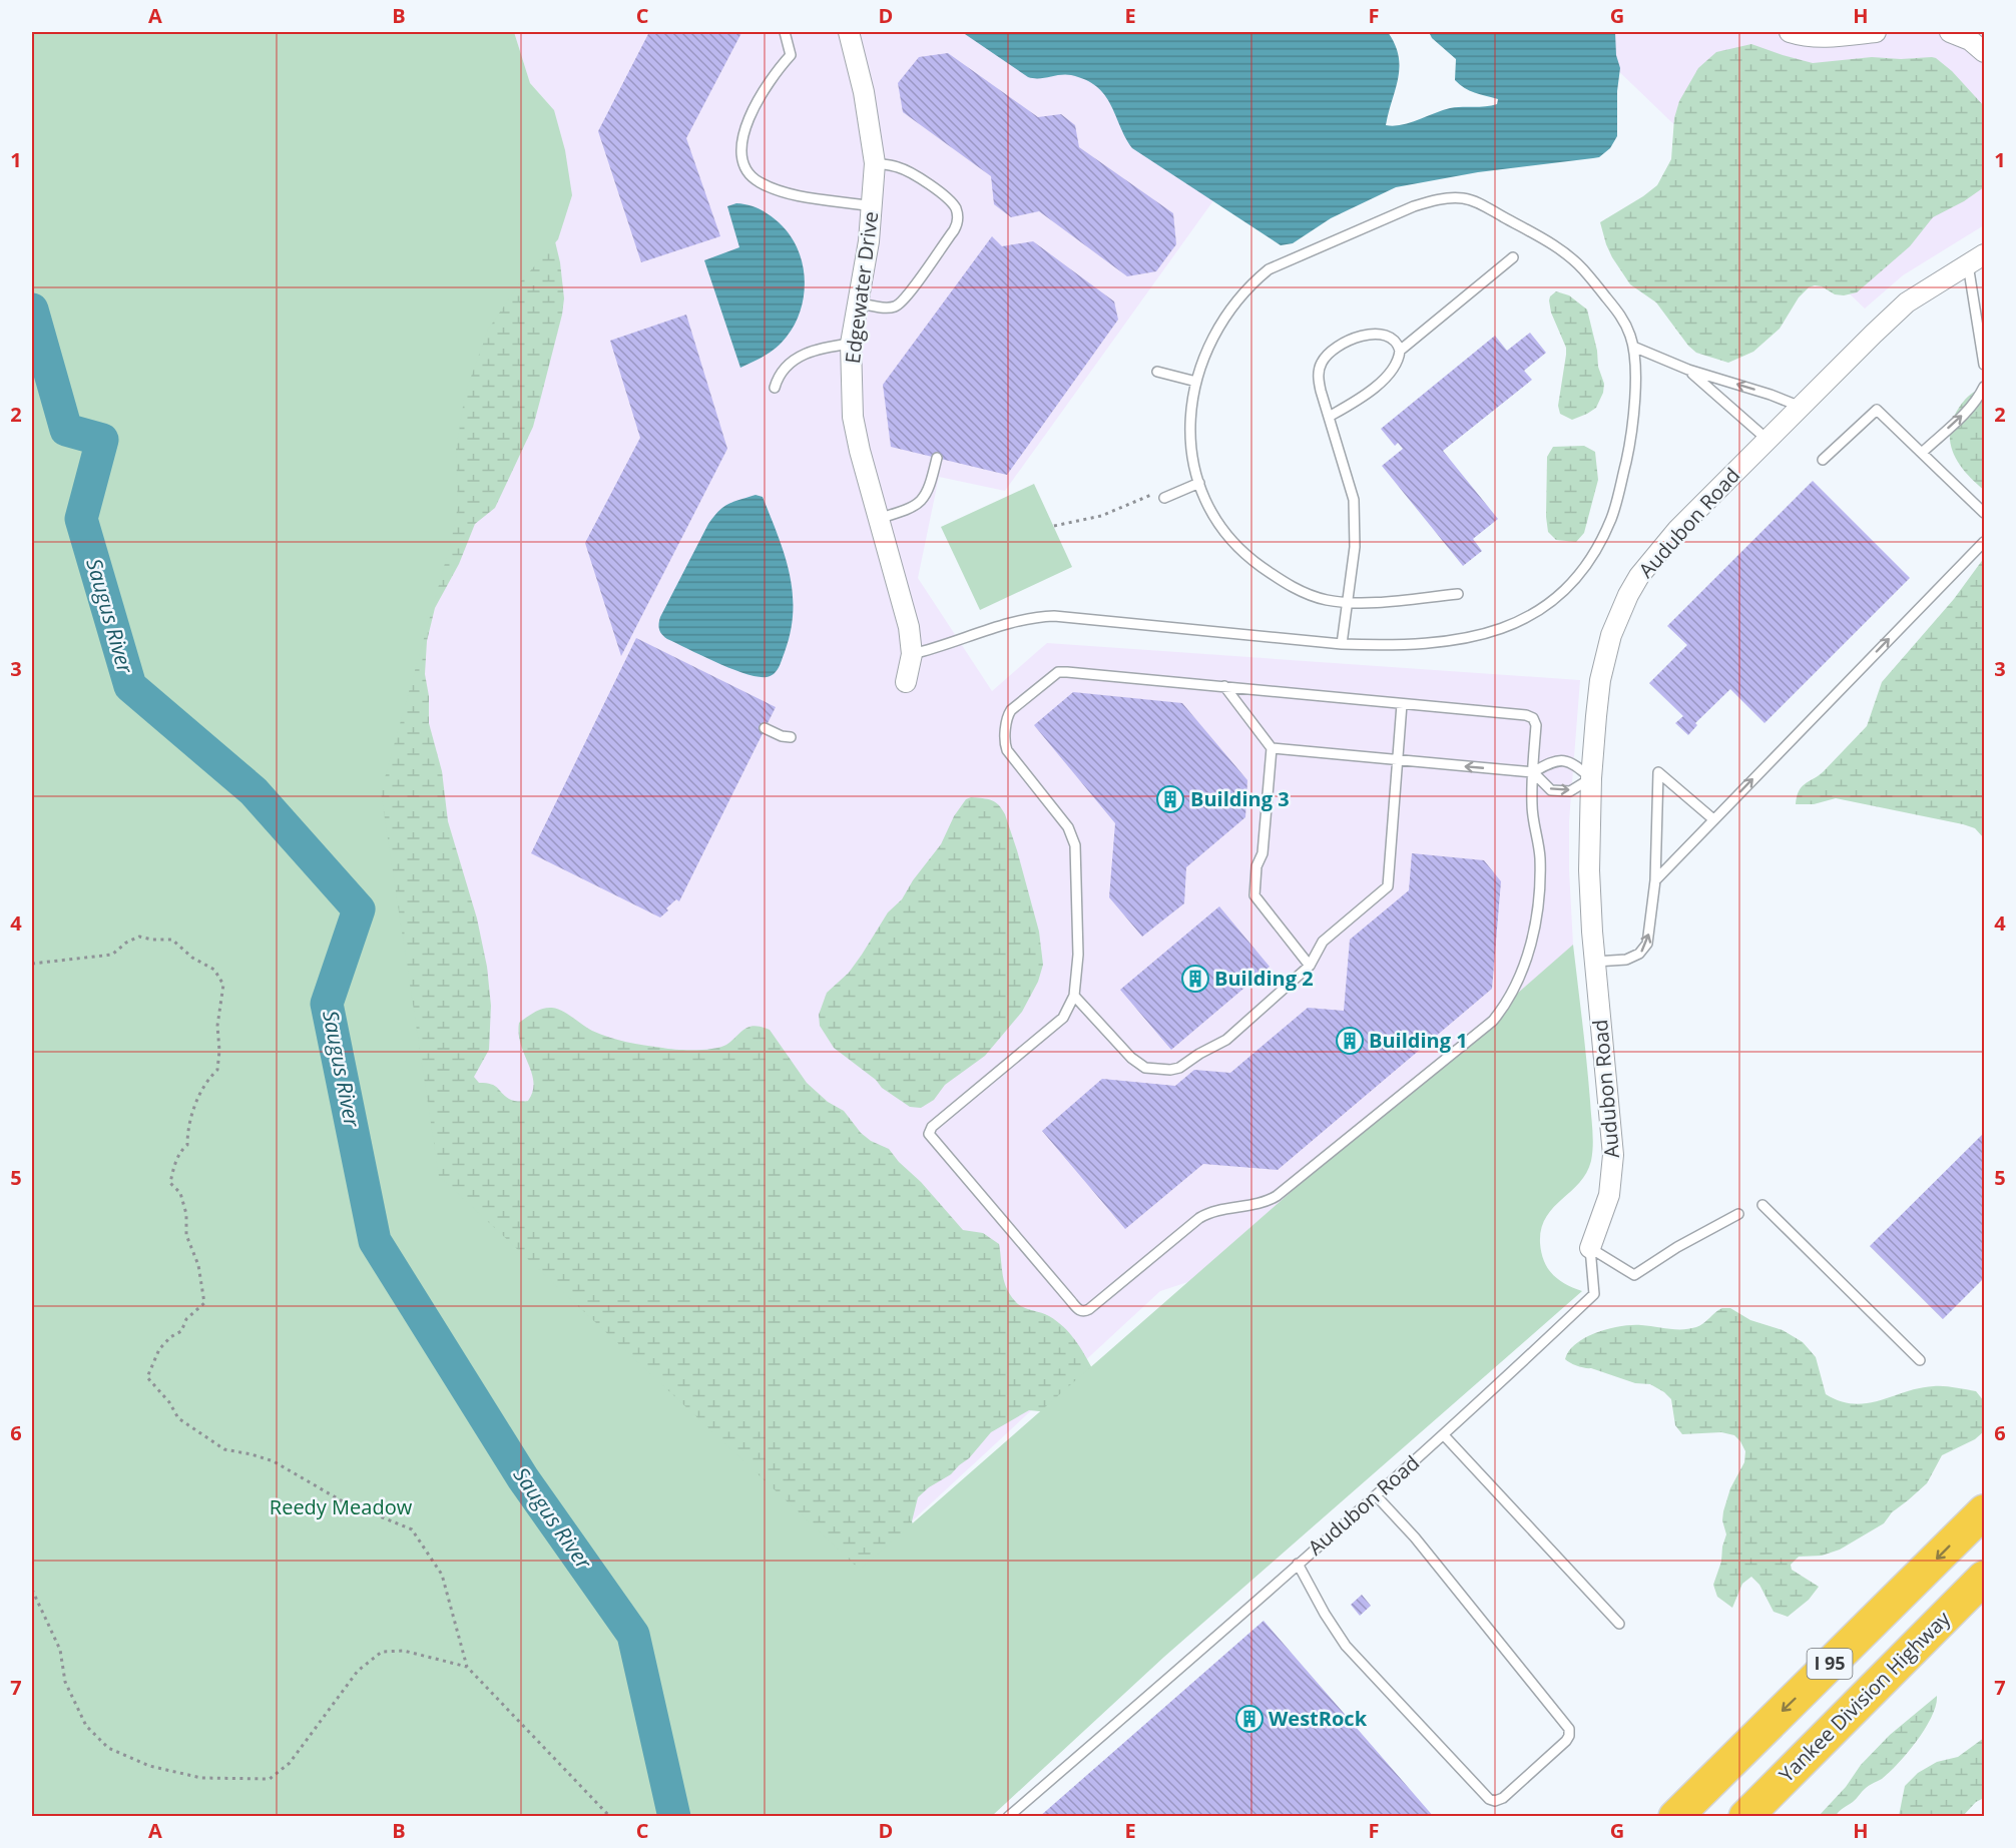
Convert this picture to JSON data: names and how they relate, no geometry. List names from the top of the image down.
{
  "streets": {
    "highway": ["I 95", "Yankee Division Highway"],
    "street": ["Edgewater Drive", "Audubon Road"]
  },
  "water": ["Saugus River"],
  "parks": ["Reedy Meadow"],
  "places": {
    "building": [
      "Building 3",
      "Building 2",
      "Building 1",
      "WestRock"
    ]
  },
  "grid": {
    "columns": [
      "A",
      "B",
      "C",
      "D",
      "E",
      "F",
      "G",
      "H"
    ],
    "rows": [
      "1",
      "2",
      "3",
      "4",
      "5",
      "6",
      "7"
    ]
  }
}
